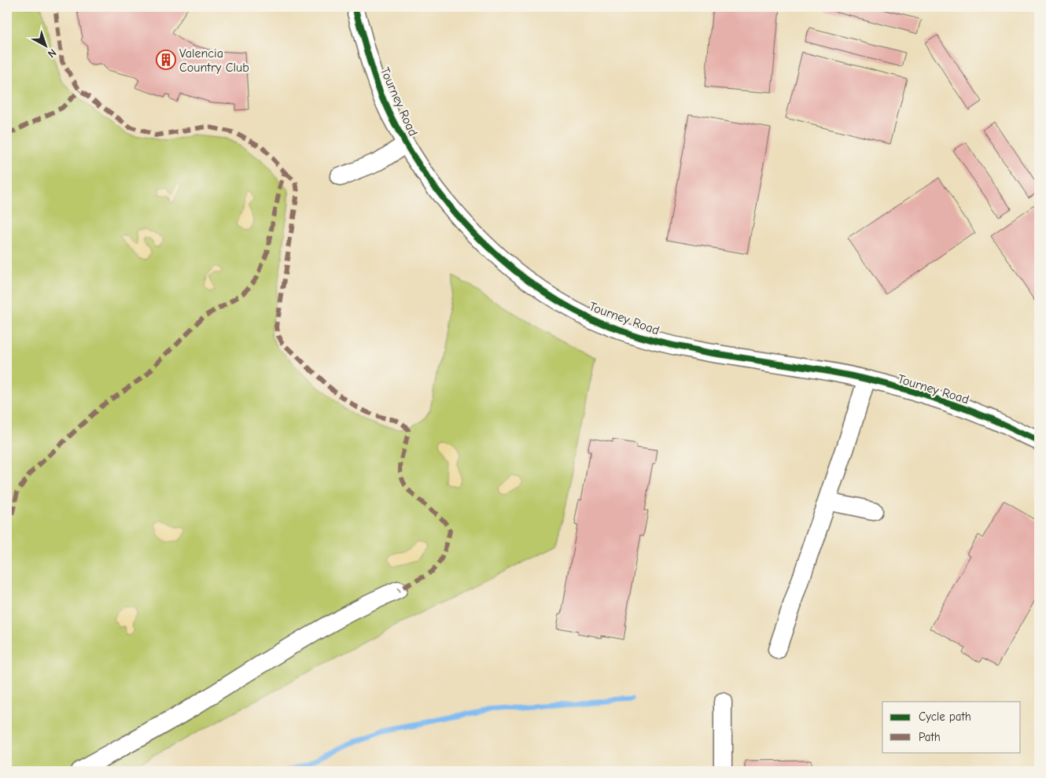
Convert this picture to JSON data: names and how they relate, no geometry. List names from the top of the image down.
{
  "streets": {
    "street": ["Tourney Road"]
  },
  "places": {
    "building": ["Valencia Country Club"]
  },
  "legend": ["Cycle path", "Path"],
  "north": "bottom right"
}
